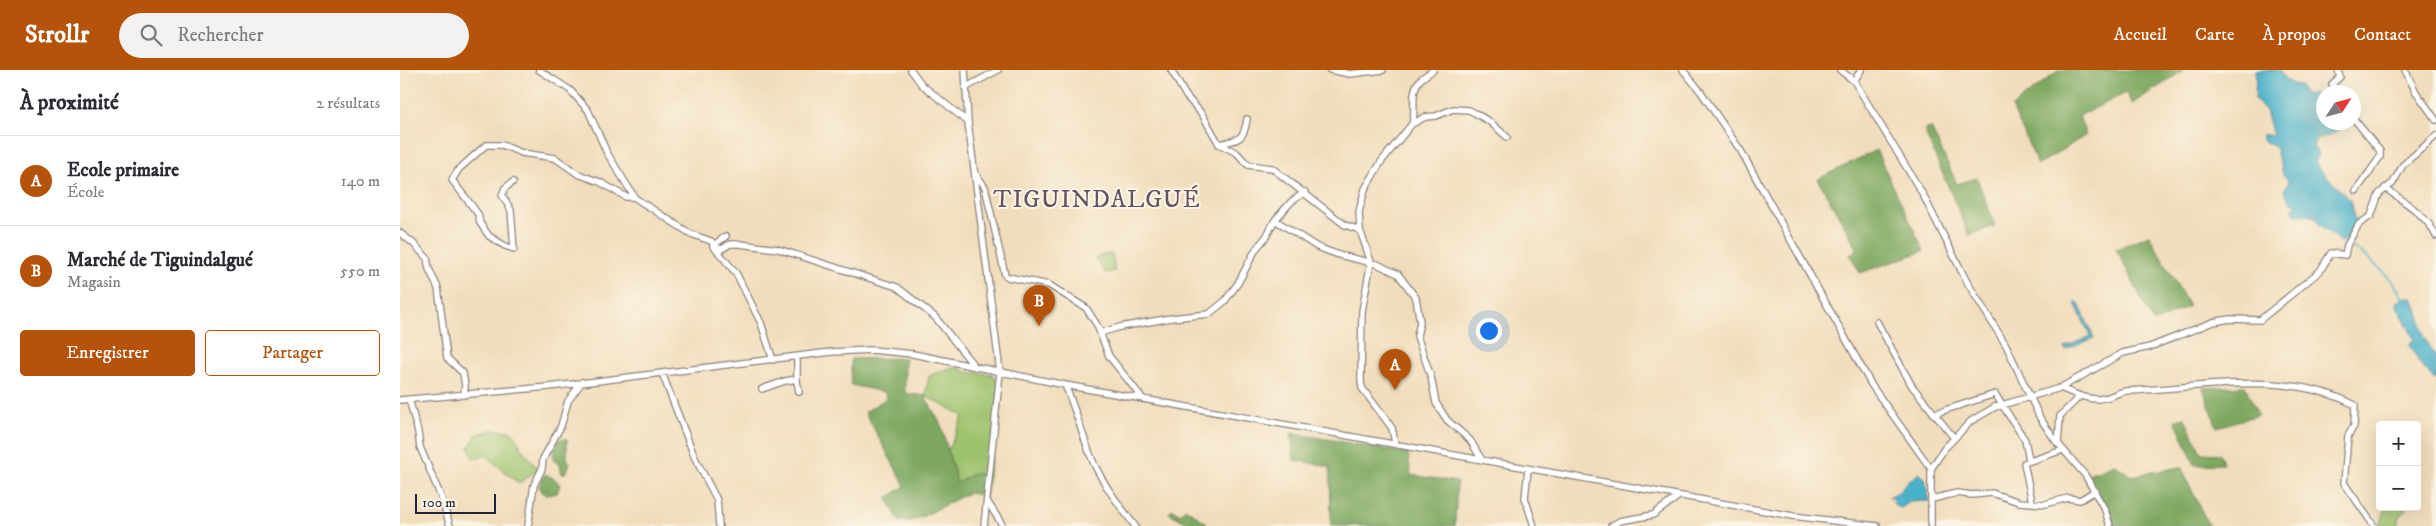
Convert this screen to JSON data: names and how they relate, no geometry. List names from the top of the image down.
{
  "districts": ["TIGUINDALGUÉ"],
  "scale_bar": "100 m",
  "north": "top right",
  "page": {
    "header": "Strollr",
    "search": "Rechercher",
    "nav": [
      "Accueil",
      "Carte",
      "À propos",
      "Contact"
    ],
    "heading": ["À proximité", "2 résultats"],
    "list": [
      {
        "mark": "A",
        "name": "Ecole primaire",
        "note": "École",
        "value": "140 m"
      },
      {
        "mark": "B",
        "name": "Marché de Tiguindalgué",
        "note": "Magasin",
        "value": "550 m"
      }
    ],
    "pins": ["B", "A"],
    "buttons": ["Enregistrer", "Partager"],
    "map_buttons": ["+", "−"],
    "scale": "100 m"
  }
}
